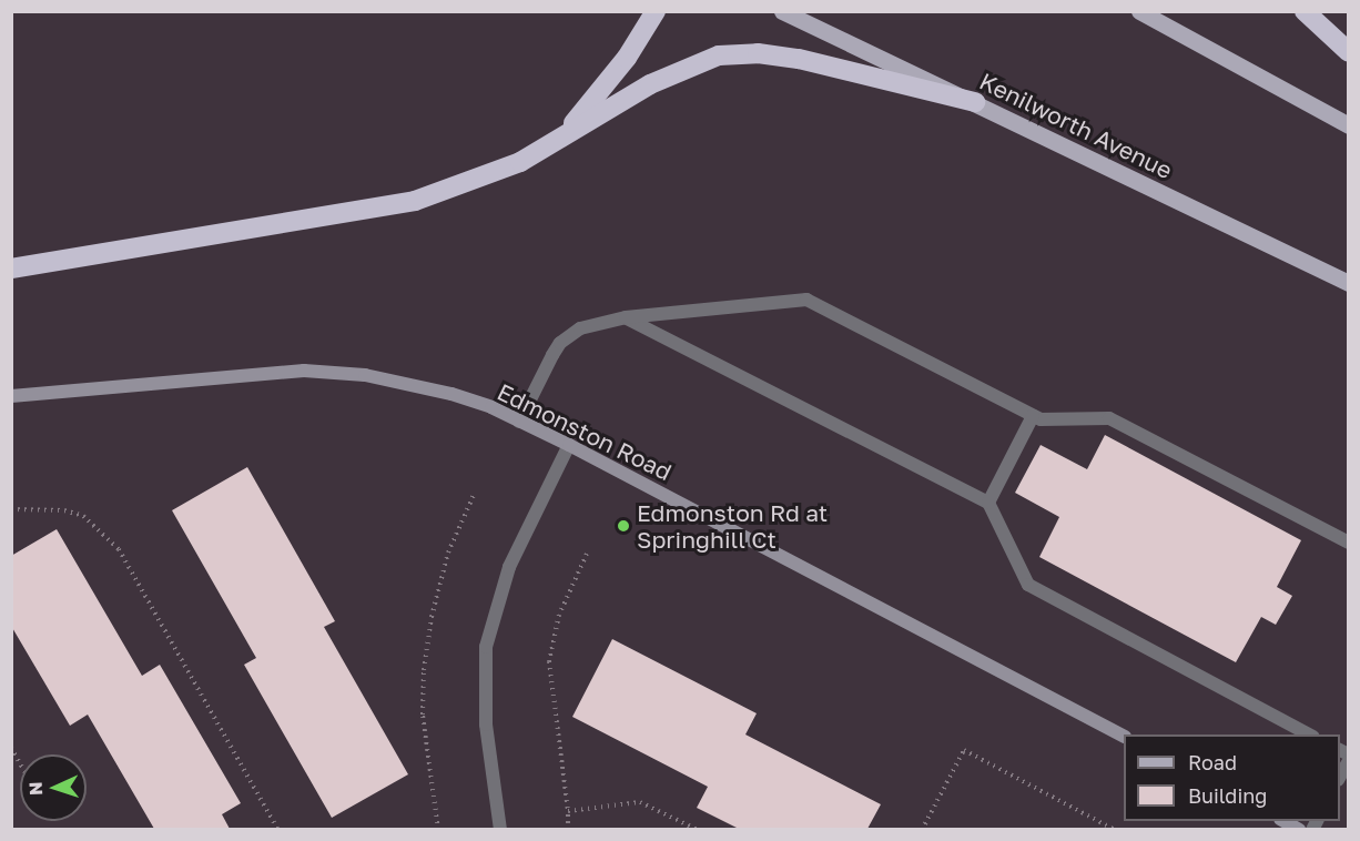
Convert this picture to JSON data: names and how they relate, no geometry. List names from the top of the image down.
{
  "streets": {
    "main road": ["Kenilworth Avenue"],
    "street": ["Edmonston Road"]
  },
  "places": ["Edmonston Rd at Springhill Ct"],
  "legend": ["Road", "Building"],
  "north": "left"
}
